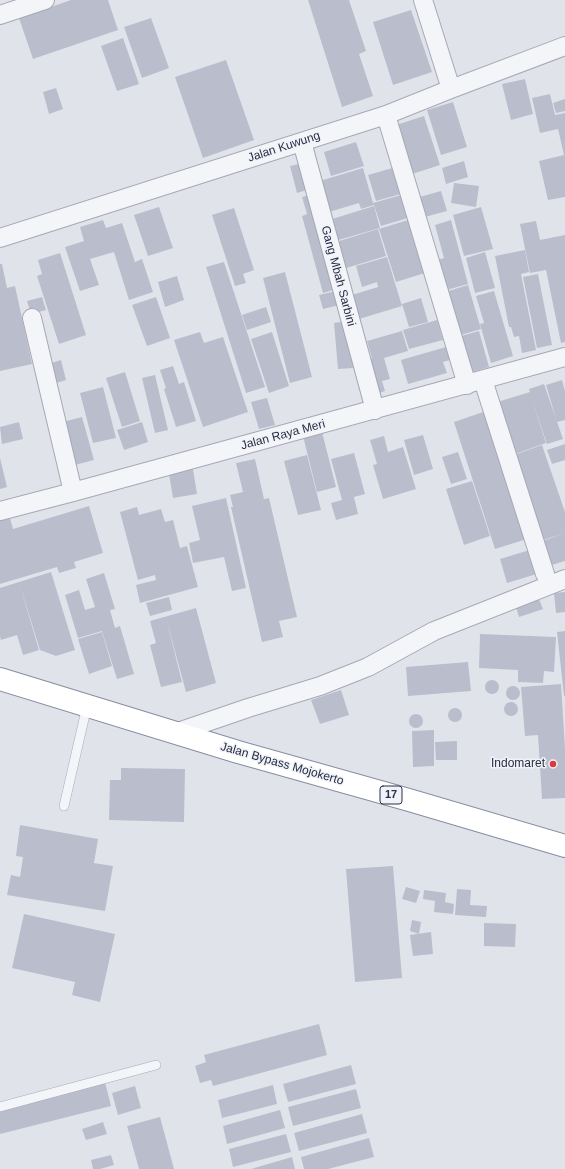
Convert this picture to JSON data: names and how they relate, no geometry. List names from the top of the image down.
{
  "streets": {
    "highway": ["Jalan Bypass Mojokerto", "17"],
    "street": ["Jalan Kuwung", "Gang Mbah Sarbini", "Jalan Raya Meri"]
  },
  "crossings": [
    ["Jalan Kuwung", "Gang Mbah Sarbini"],
    ["Gang Mbah Sarbini", "Jalan Raya Meri"]
  ],
  "places": ["Indomaret"]
}
